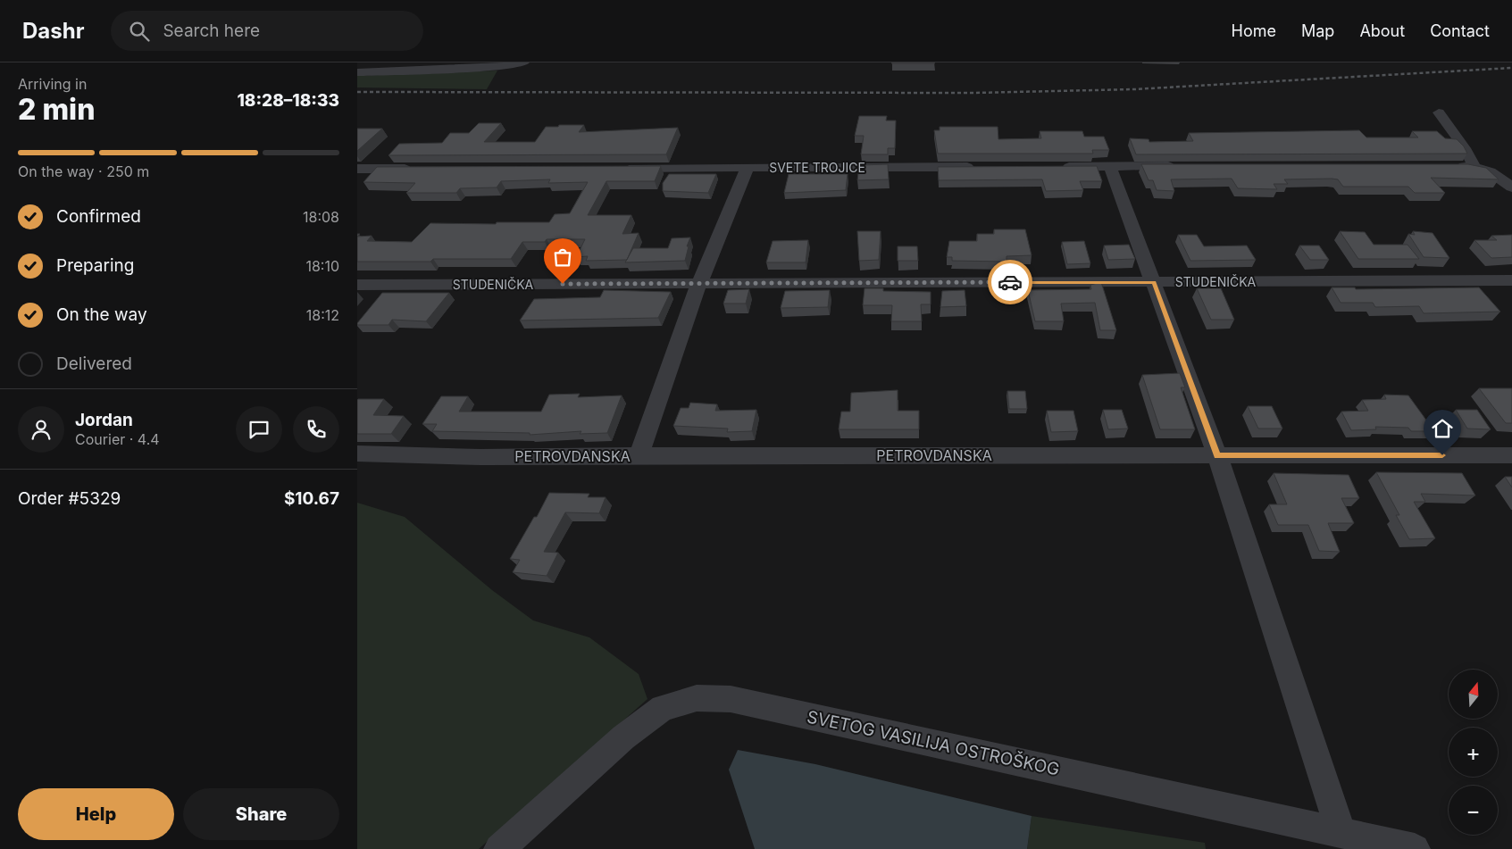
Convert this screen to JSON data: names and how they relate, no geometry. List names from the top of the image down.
{
  "streets": {
    "street": [
      "SVETE TROJICE",
      "STUDENIČKA",
      "PETROVDANSKA",
      "SVETOG VASILIJA OSTROŠKOG"
    ]
  },
  "north": "top",
  "page": {
    "header": "Dashr",
    "search": "Search here",
    "nav": [
      "Home",
      "Map",
      "About",
      "Contact"
    ],
    "heading": ["2 min", "Arriving in", "18:28–18:33"],
    "panel": [
      "Jordan",
      "Courier · 4.4",
      "Order #5329",
      "$10.67"
    ],
    "bar": "On the way · 250 m",
    "list": [
      ["Confirmed", "18:08"],
      ["Preparing", "18:10"],
      ["On the way", "18:12"],
      "Delivered"
    ],
    "map_buttons": ["+", "−"],
    "buttons": ["Help", "Share"]
  }
}
